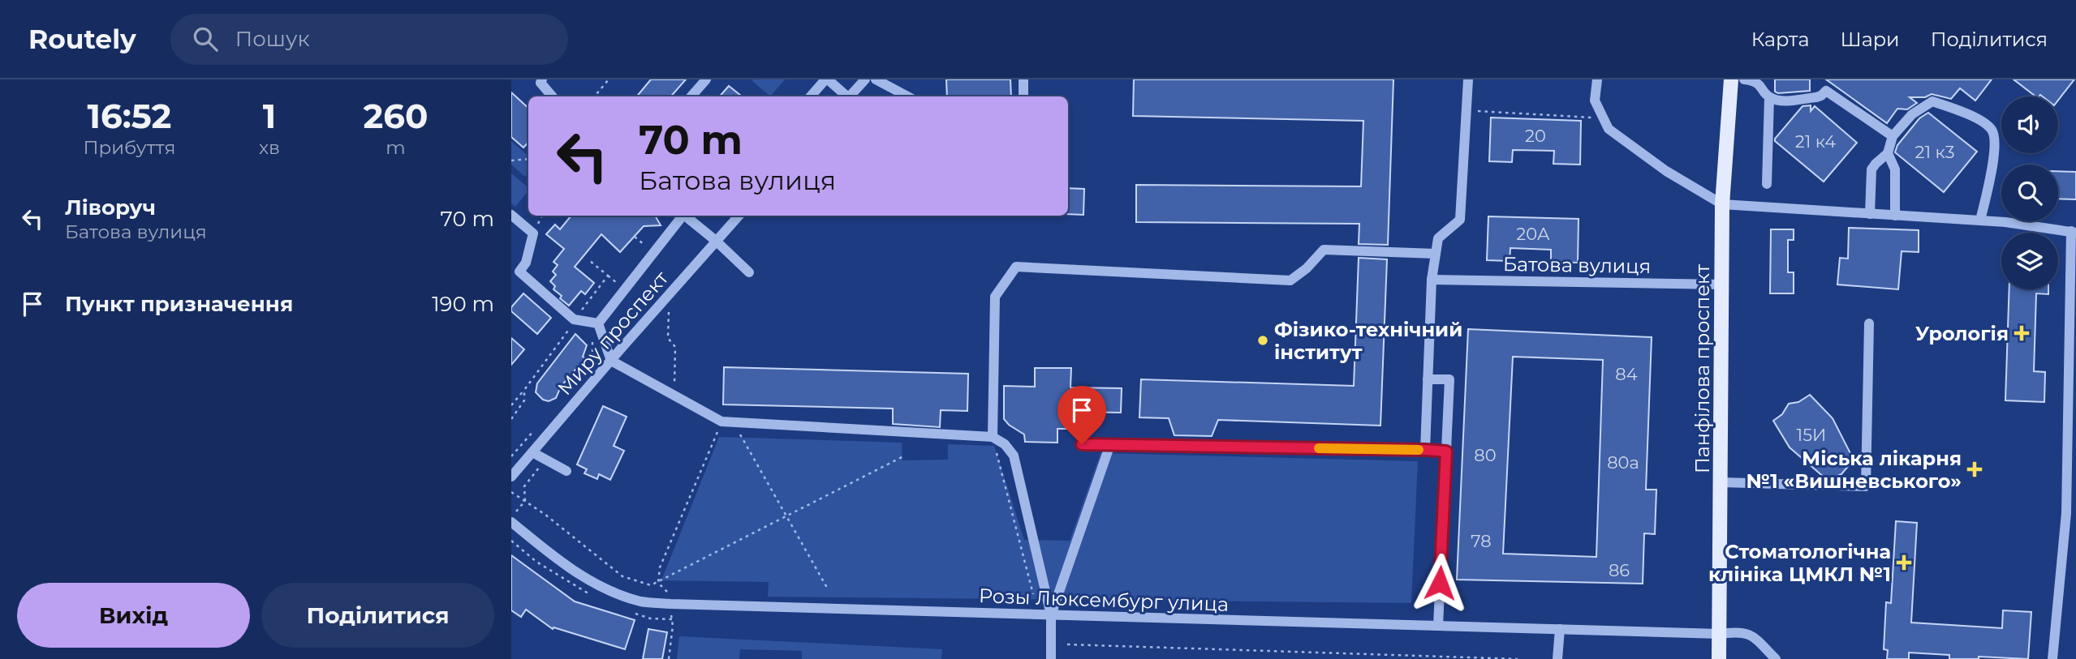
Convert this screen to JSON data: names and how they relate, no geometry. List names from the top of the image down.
{
  "streets": {
    "main road": ["Панфілова проспект"],
    "street": ["Батова вулиця", "Миру проспект", "Розы Люксембург улица"]
  },
  "crossings": [
    ["Батова вулиця", "Панфілова проспект"],
    ["Панфілова проспект", "Розы Люксембург улица"]
  ],
  "places": {
    "health": ["Урологія", "Міська лікарня №1 «Вишневського»", "Стоматологічна клініка ЦМКЛ №1"],
    "other": ["Фізико-технічний інститут"]
  },
  "house_numbers": [
    "20",
    "21 к4",
    "21 к3",
    "20А",
    "84",
    "15И",
    "80",
    "80а",
    "78",
    "86"
  ],
  "page": {
    "header": "Routely",
    "search": "Пошук",
    "nav": ["Карта", "Шари", "Поділитися"],
    "eta": [
      "16:52",
      "Прибуття",
      "1",
      "хв",
      "260",
      "m"
    ],
    "turn": ["70 m", "Батова вулиця"],
    "list": [
      {
        "name": "Ліворуч",
        "note": "Батова вулиця",
        "value": "70 m"
      },
      {
        "name": "Пункт призначення",
        "value": "190 m"
      }
    ],
    "buttons": ["Вихід", "Поділитися"]
  }
}
